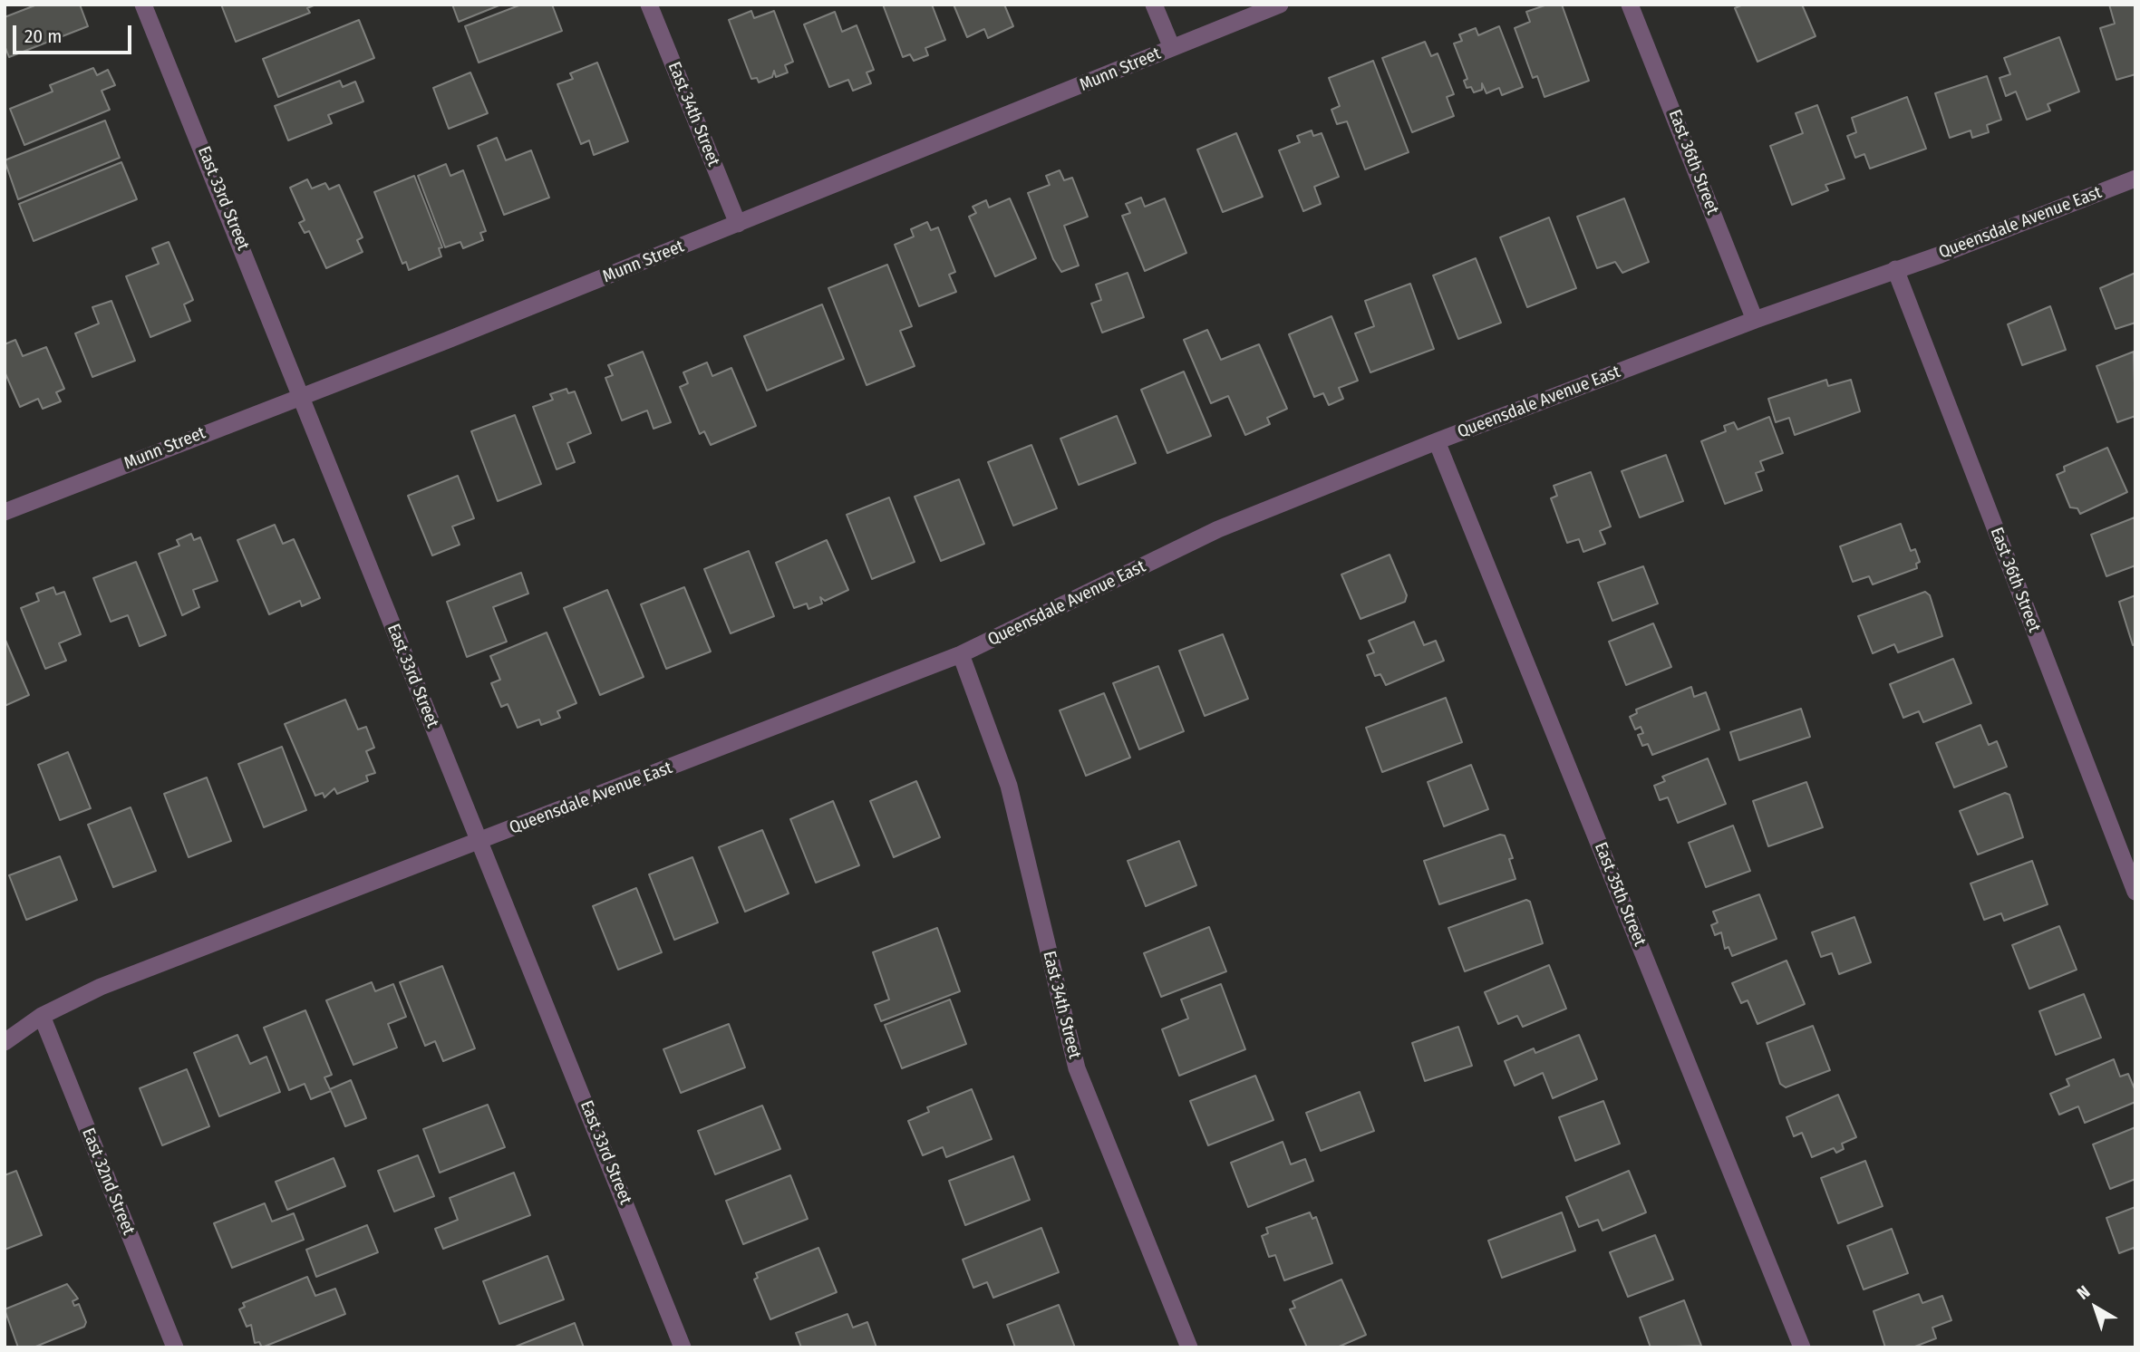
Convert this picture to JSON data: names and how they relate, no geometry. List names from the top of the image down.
{
  "streets": {
    "street": [
      "Munn Street",
      "East 34th Street",
      "East 36th Street",
      "East 33rd Street",
      "Queensdale Avenue East",
      "East 35th Street",
      "East 32nd Street"
    ]
  },
  "crossings": [
    ["Munn Street", "East 34th Street"],
    ["Munn Street", "East 33rd Street"],
    ["East 34th Street", "Queensdale Avenue East"],
    ["East 36th Street", "Queensdale Avenue East"],
    ["East 33rd Street", "Queensdale Avenue East"],
    ["Queensdale Avenue East", "East 35th Street"],
    ["Queensdale Avenue East", "East 32nd Street"]
  ],
  "scale_bar": "20 m",
  "north": "top left"
}
